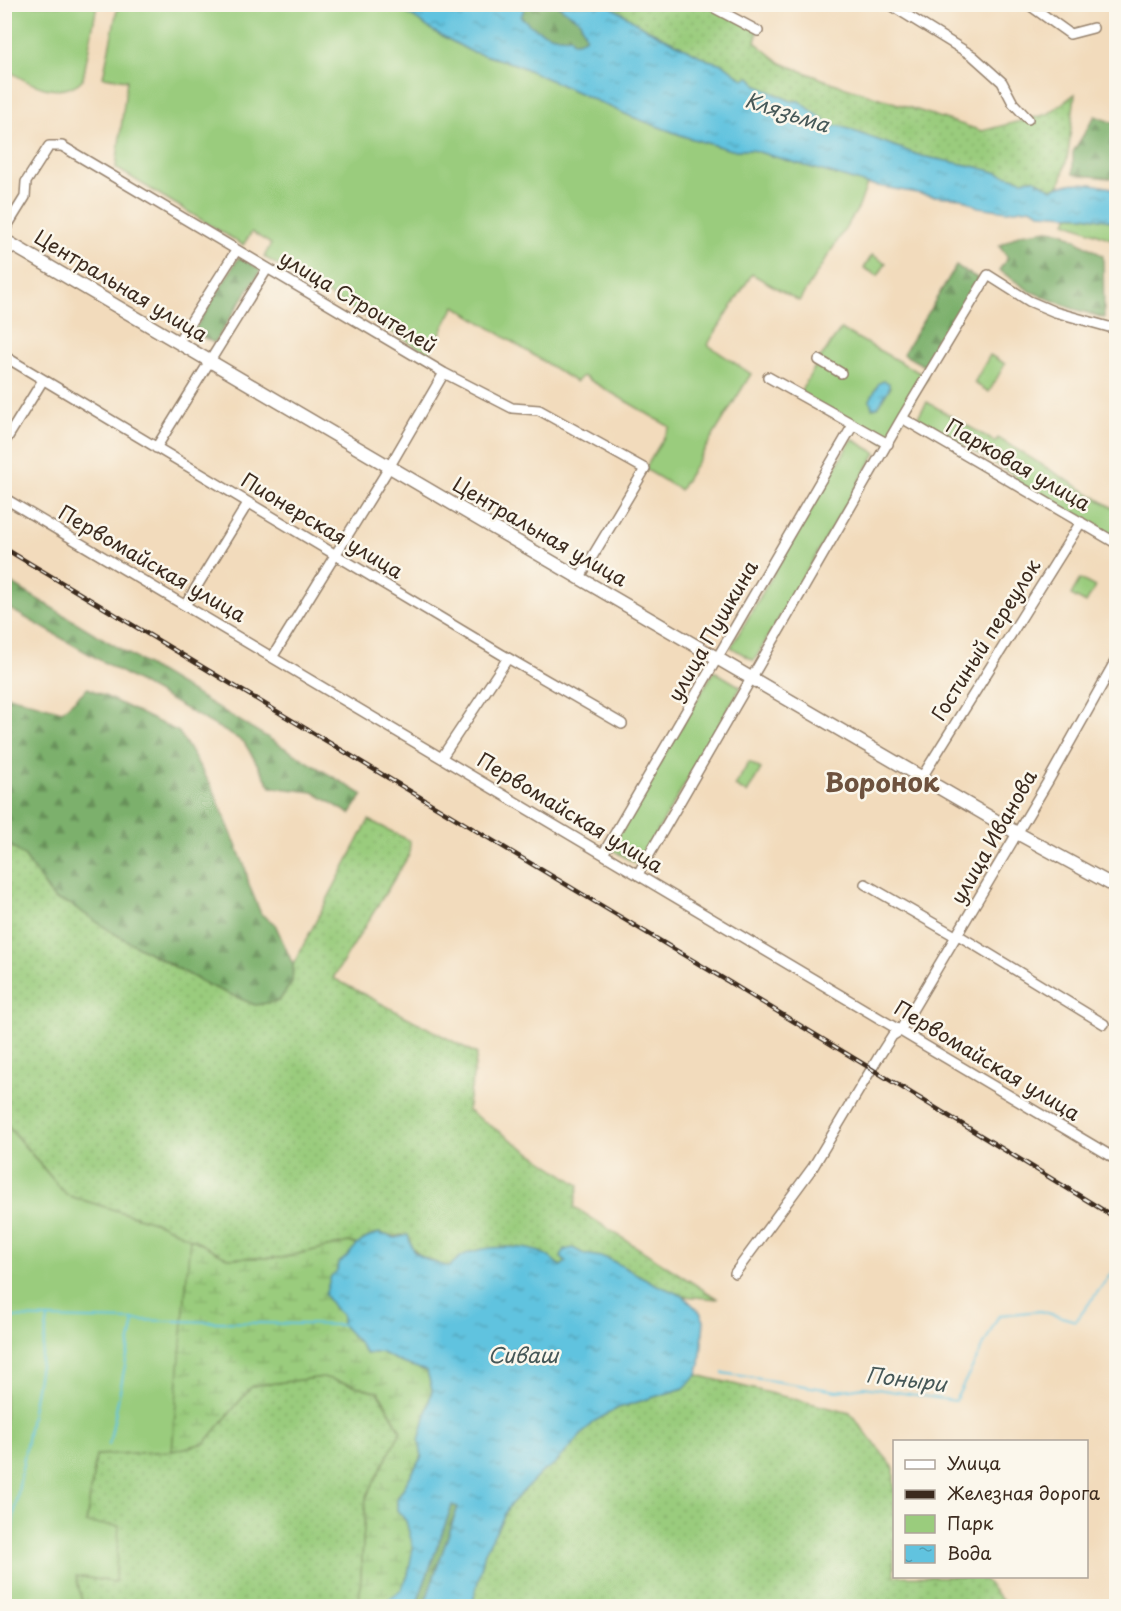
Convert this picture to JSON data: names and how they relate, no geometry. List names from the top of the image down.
{
  "streets": {
    "main road": ["Центральная улица"],
    "street": [
      "улица Строителей",
      "Парковая улица",
      "Пионерская улица",
      "Первомайская улица",
      "улица Пушкина",
      "Гостиный переулок",
      "улица Иванова"
    ]
  },
  "crossings": [
    ["Центральная улица", "улица Строителей"],
    ["Центральная улица", "улица Пушкина"],
    ["Центральная улица", "Гостиный переулок"],
    ["Центральная улица", "улица Иванова"],
    ["Парковая улица", "Гостиный переулок"],
    ["Первомайская улица", "улица Пушкина"],
    ["Первомайская улица", "улица Иванова"]
  ],
  "districts": ["Воронок"],
  "water": ["Клязьма", "Сиваш", "Поныри"],
  "legend": [
    "Улица",
    "Железная дорога",
    "Парк",
    "Вода"
  ]
}
